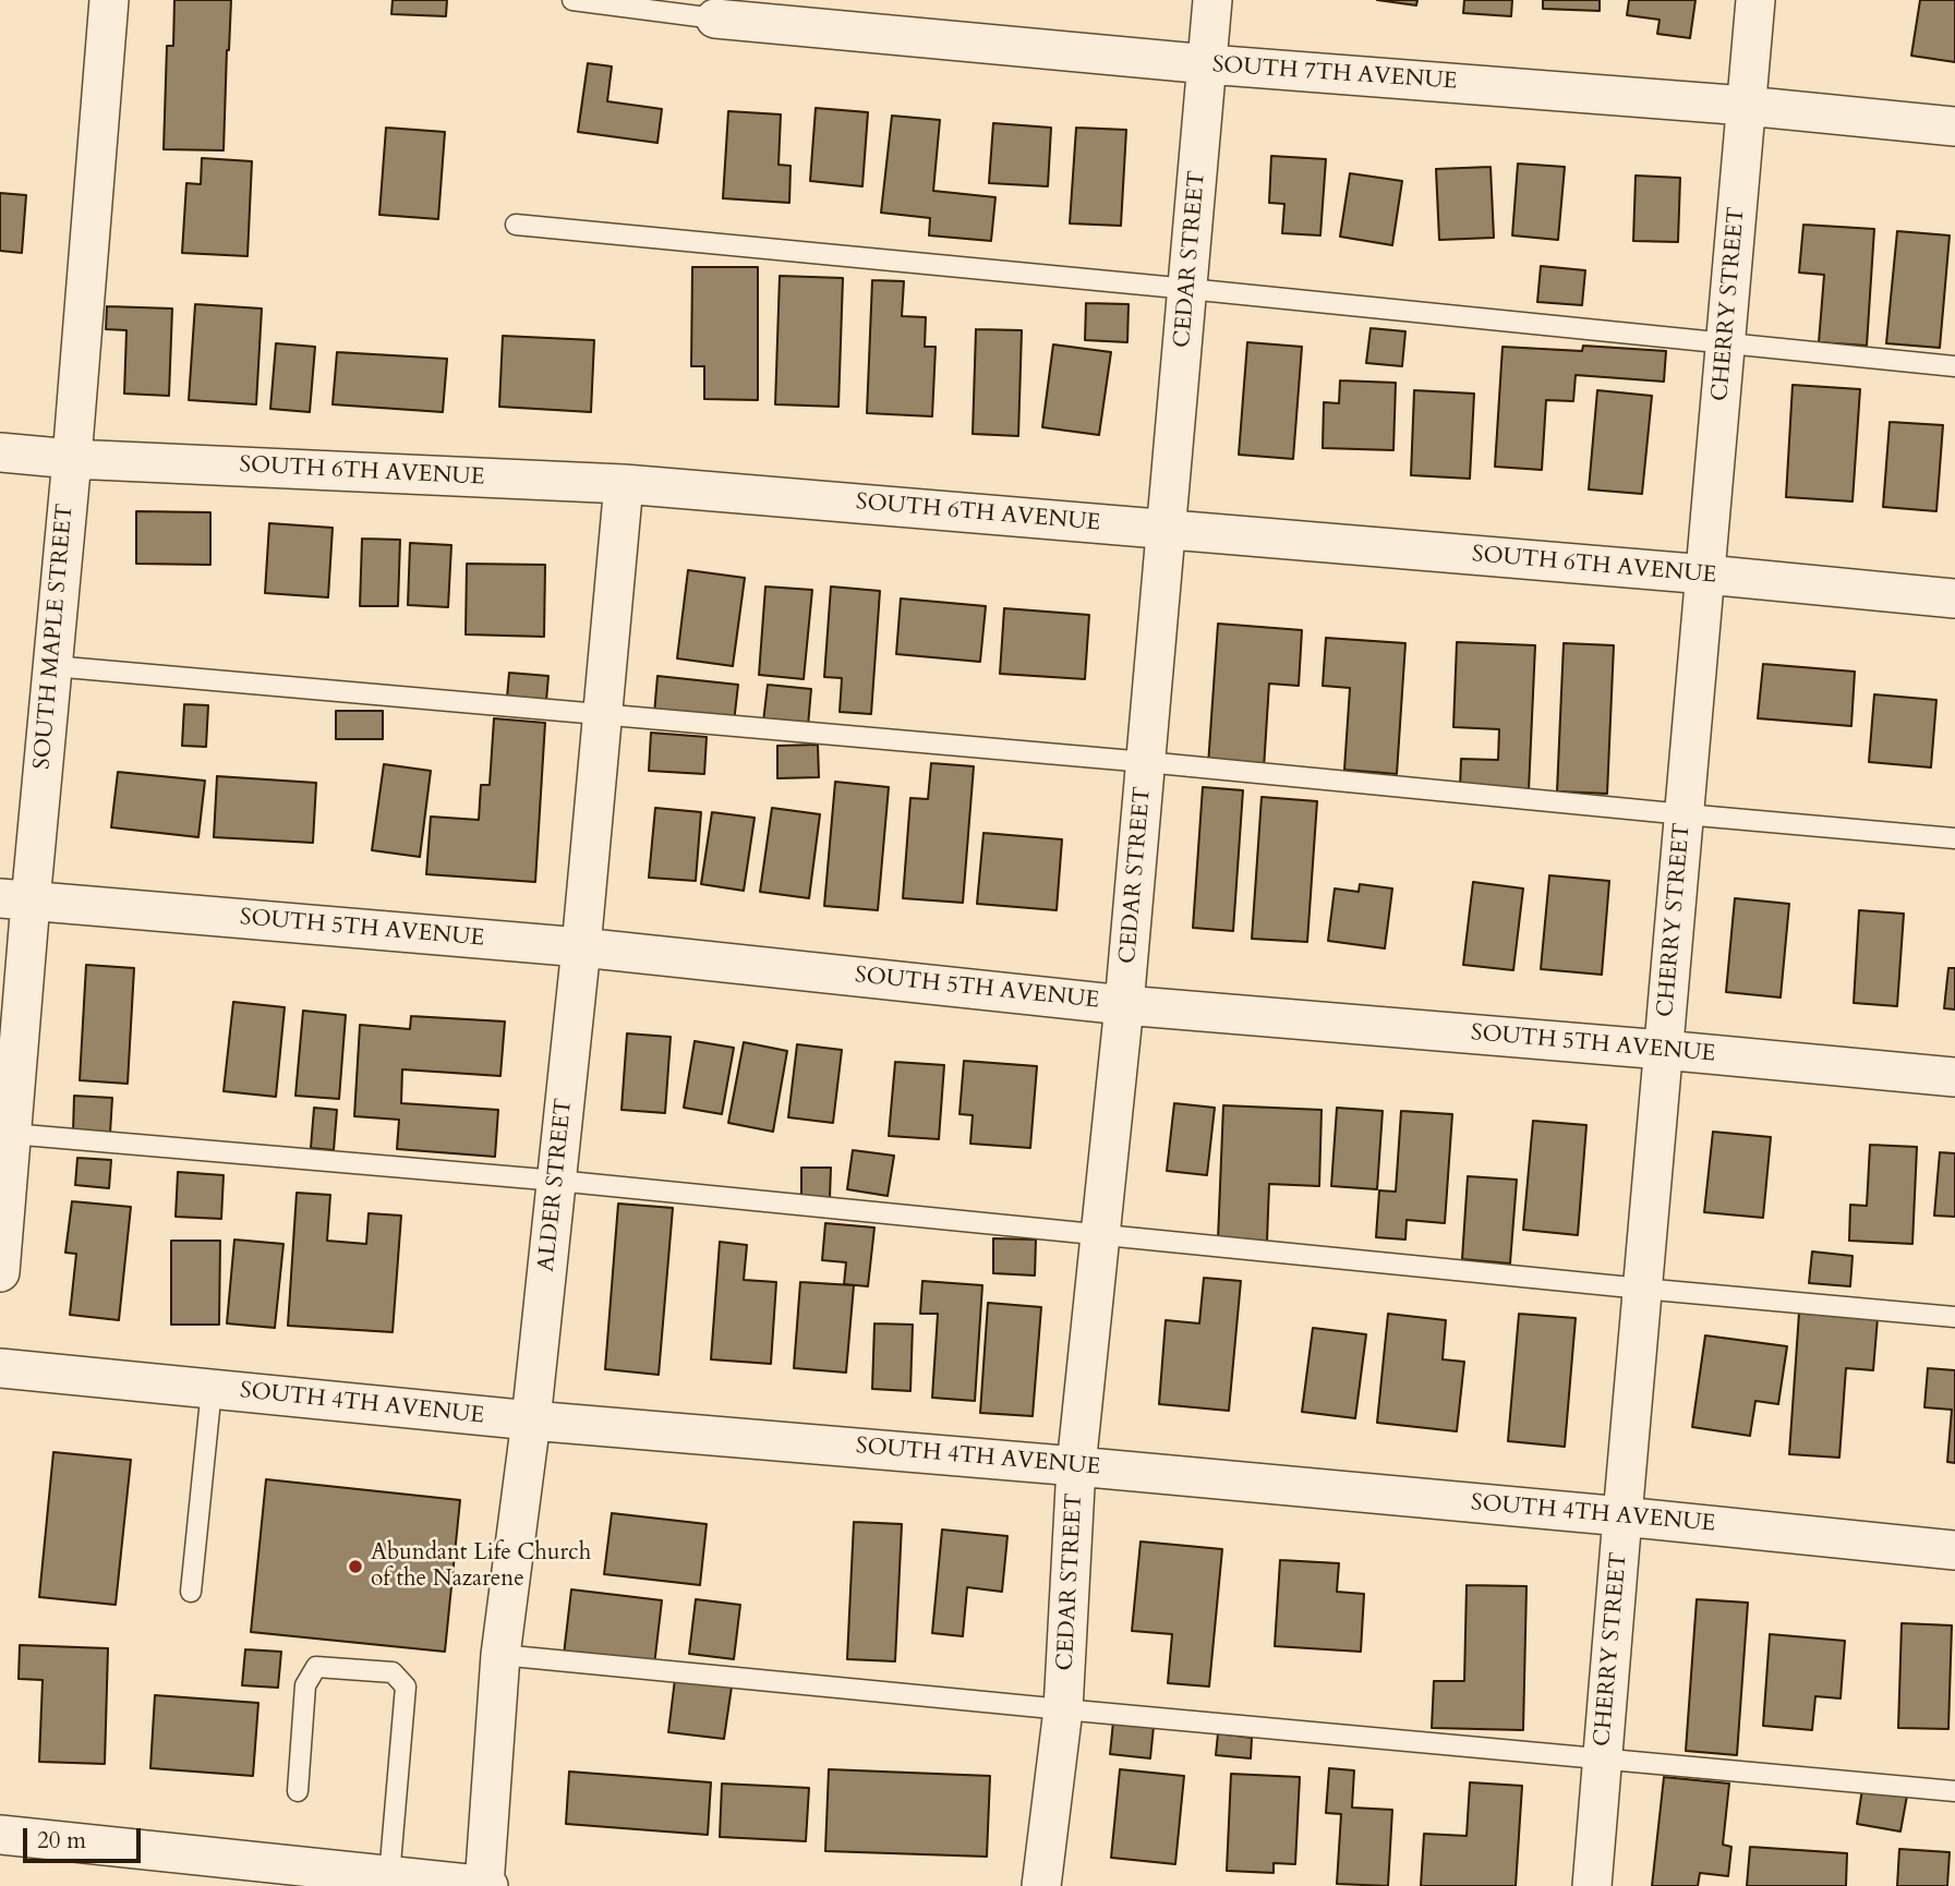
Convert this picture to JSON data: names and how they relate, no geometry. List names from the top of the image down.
{
  "streets": {
    "street": [
      "SOUTH 7TH AVENUE",
      "CEDAR STREET",
      "CHERRY STREET",
      "SOUTH 6TH AVENUE",
      "SOUTH MAPLE STREET",
      "SOUTH 5TH AVENUE",
      "ALDER STREET",
      "SOUTH 4TH AVENUE"
    ]
  },
  "crossings": [
    ["SOUTH 7TH AVENUE", "CEDAR STREET"],
    ["SOUTH 7TH AVENUE", "CHERRY STREET"],
    ["CEDAR STREET", "SOUTH 6TH AVENUE"],
    ["CEDAR STREET", "SOUTH 5TH AVENUE"],
    ["CEDAR STREET", "SOUTH 4TH AVENUE"],
    ["CHERRY STREET", "SOUTH 6TH AVENUE"],
    ["CHERRY STREET", "SOUTH 5TH AVENUE"],
    ["CHERRY STREET", "SOUTH 4TH AVENUE"],
    ["SOUTH 6TH AVENUE", "SOUTH MAPLE STREET"],
    ["SOUTH 6TH AVENUE", "ALDER STREET"],
    ["SOUTH MAPLE STREET", "SOUTH 5TH AVENUE"],
    ["SOUTH 5TH AVENUE", "ALDER STREET"],
    ["ALDER STREET", "SOUTH 4TH AVENUE"]
  ],
  "places": ["Abundant Life Church of the Nazarene"],
  "scale_bar": "20 m"
}
